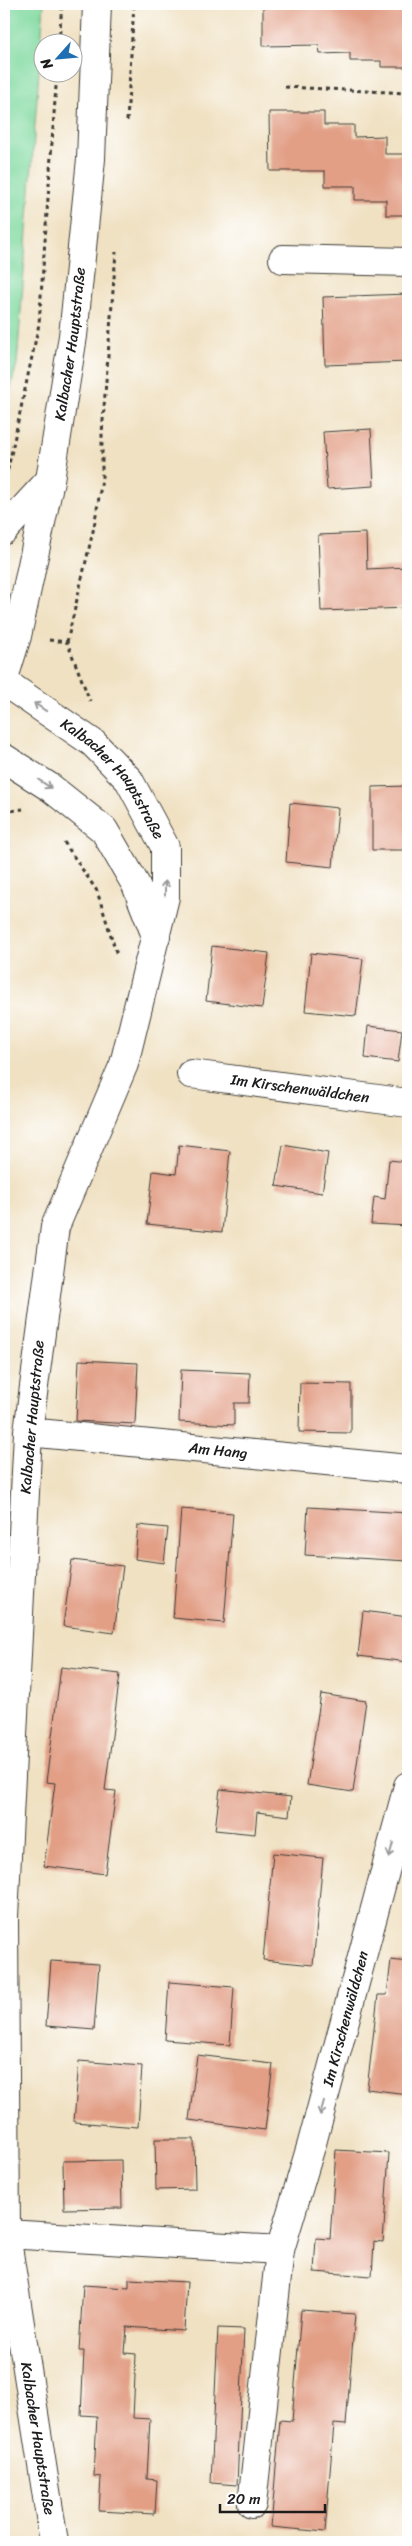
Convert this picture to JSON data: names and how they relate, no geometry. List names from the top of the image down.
{
  "streets": {
    "street": ["Kalbacher Hauptstraße", "Im Kirschenwäldchen", "Am Hang"]
  },
  "crossings": [
    ["Kalbacher Hauptstraße", "Am Hang"]
  ],
  "one_way": ["Im Kirschenwäldchen"],
  "scale_bar": "20 m",
  "north": "bottom left"
}
